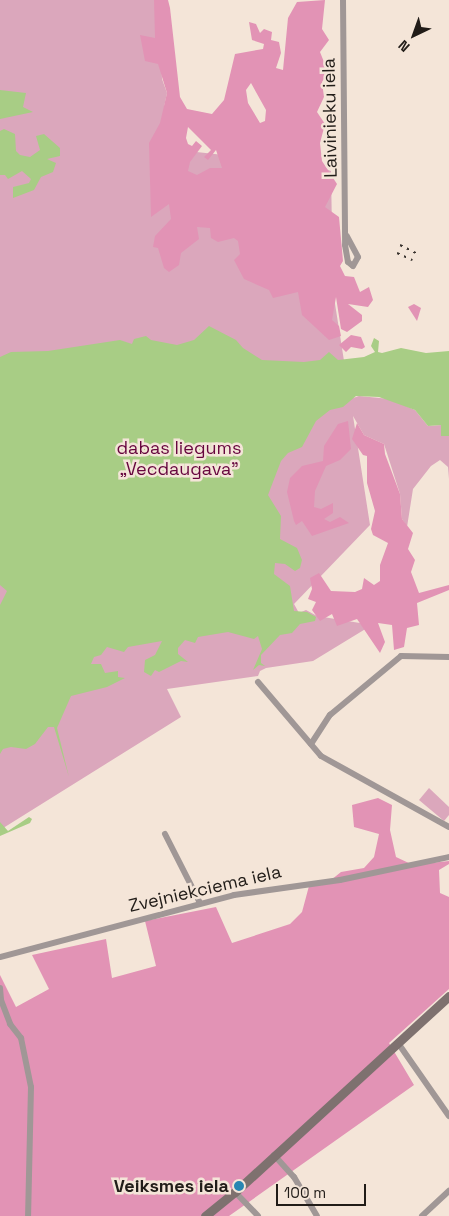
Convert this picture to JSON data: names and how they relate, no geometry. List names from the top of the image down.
{
  "streets": {
    "street": ["Laivinieku iela", "Zvejniekciema iela"]
  },
  "parks": ["dabas liegums „Vecdaugava”"],
  "places": ["Veiksmes iela"],
  "scale_bar": "100 m",
  "north": "bottom left"
}
